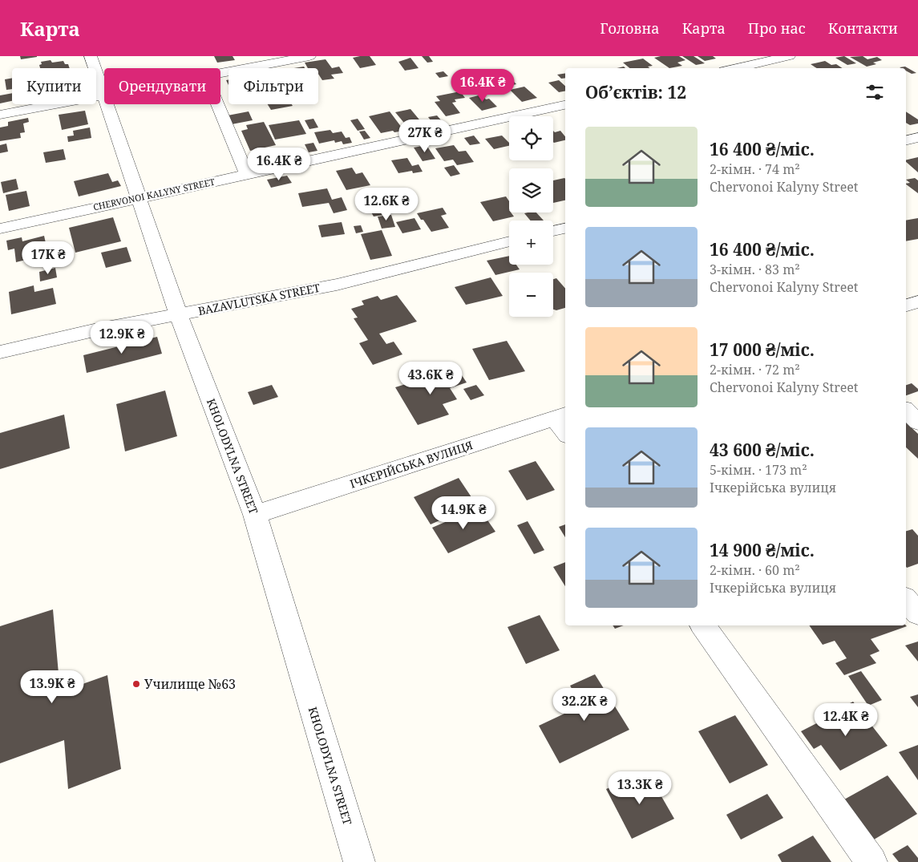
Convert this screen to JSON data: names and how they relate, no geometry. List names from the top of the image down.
{
  "streets": {
    "street": [
      "CHERVONOI KALYNY STREET",
      "BAZAVLUTSKA STREET",
      "KHOLODYLNA STREET",
      "ІЧКЕРІЙСЬКА ВУЛИЦЯ"
    ]
  },
  "crossings": [
    ["CHERVONOI KALYNY STREET", "KHOLODYLNA STREET"],
    ["BAZAVLUTSKA STREET", "KHOLODYLNA STREET"],
    ["KHOLODYLNA STREET", "ІЧКЕРІЙСЬКА ВУЛИЦЯ"]
  ],
  "places": ["Училище №63"],
  "page": {
    "header": "Карта",
    "nav": [
      "Головна",
      "Карта",
      "Про нас",
      "Контакти"
    ],
    "chip": ["Купити", "Орендувати", "Фільтри"],
    "heading": "Об’єктів: 12",
    "price": [
      "16.4K ₴",
      "27K ₴",
      "16.4K ₴",
      "12.6K ₴",
      "17K ₴",
      "12.9K ₴",
      "43.6K ₴",
      "14.9K ₴",
      "13.9K ₴",
      "32.2K ₴",
      "12.4K ₴",
      "13.3K ₴"
    ],
    "map_buttons": ["+", "−"],
    "list": [
      {
        "name": "16 400 ₴/міс.",
        "note": "2-кімн. · 74 m² · Chervonoi Kalyny Street"
      },
      {
        "name": "16 400 ₴/міс.",
        "note": "3-кімн. · 83 m² · Chervonoi Kalyny Street"
      },
      {
        "name": "17 000 ₴/міс.",
        "note": "2-кімн. · 72 m² · Chervonoi Kalyny Street"
      },
      {
        "name": "43 600 ₴/міс.",
        "note": "5-кімн. · 173 m² · Ічкерійська вулиця"
      },
      {
        "name": "14 900 ₴/міс.",
        "note": "2-кімн. · 60 m² · Ічкерійська вулиця"
      }
    ]
  }
}
